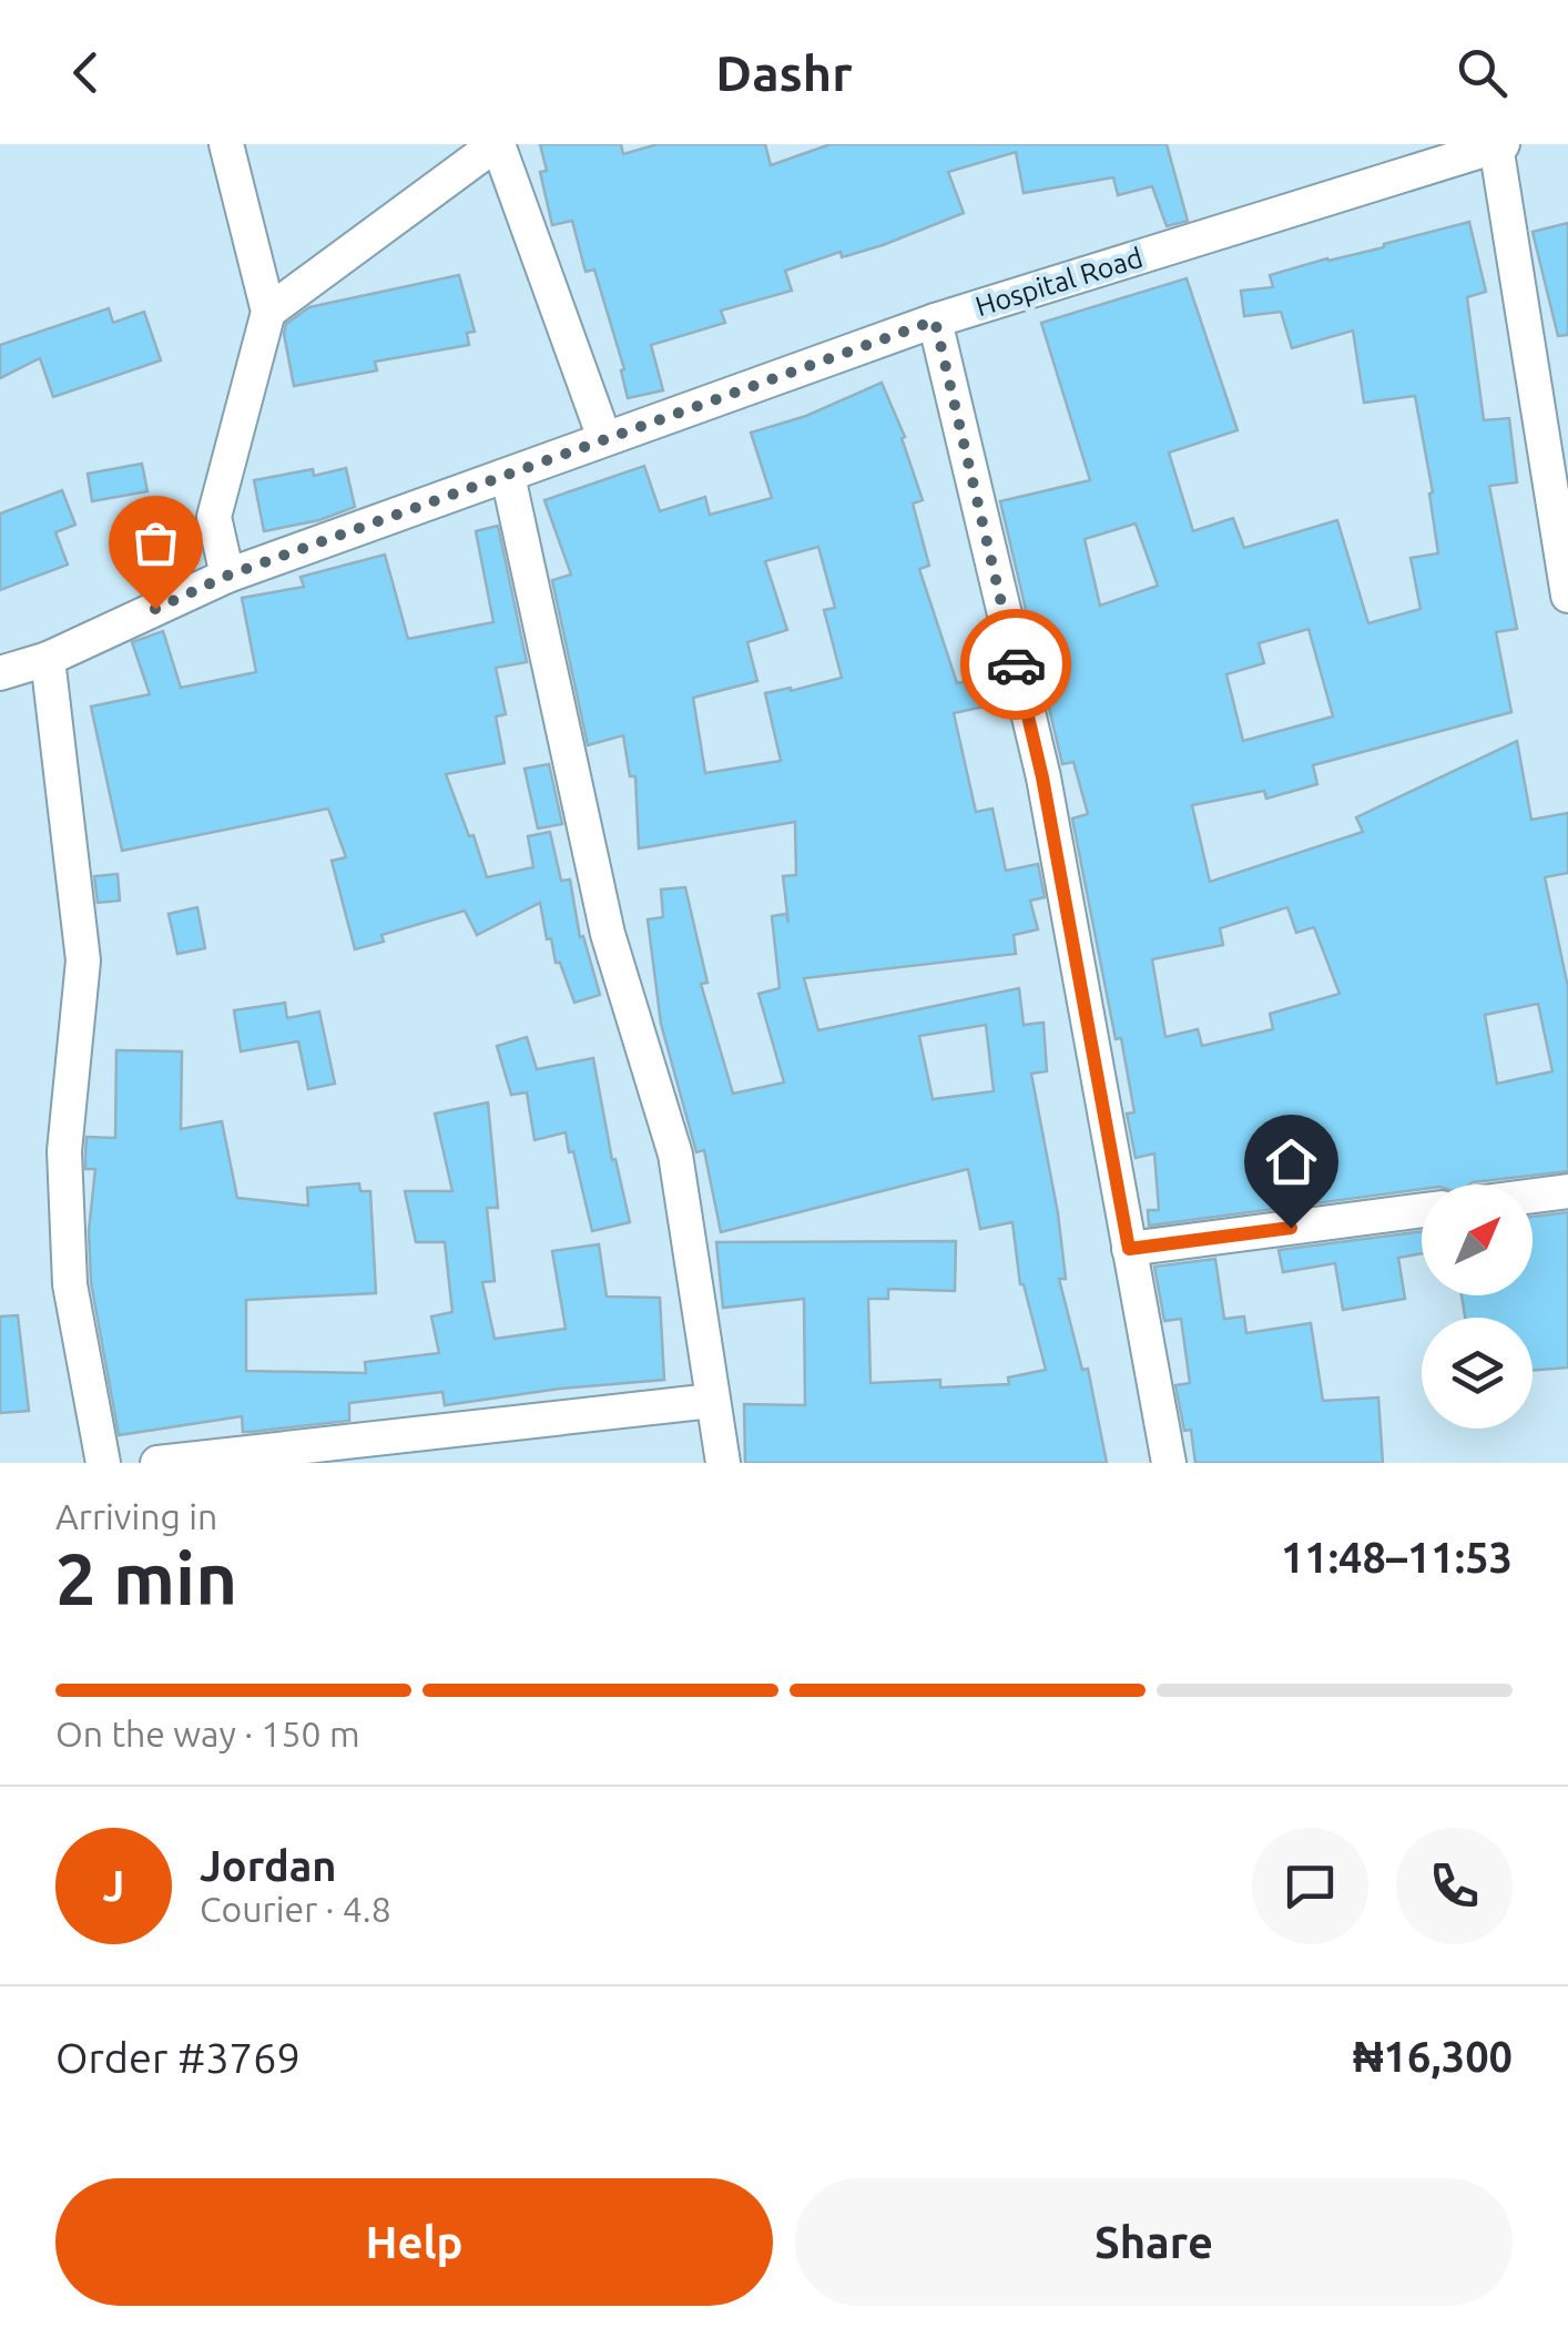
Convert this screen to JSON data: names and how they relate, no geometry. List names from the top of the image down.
{
  "streets": {
    "street": ["Hospital Road"]
  },
  "north": "top right",
  "page": {
    "header": "Dashr",
    "heading": ["2 min", "Arriving in", "11:48–11:53"],
    "panel": [
      "Jordan",
      "Courier · 4.8",
      "Order #3769",
      "₦16,300"
    ],
    "bar": "On the way · 150 m",
    "round": "J",
    "buttons": ["Help", "Share"]
  }
}
